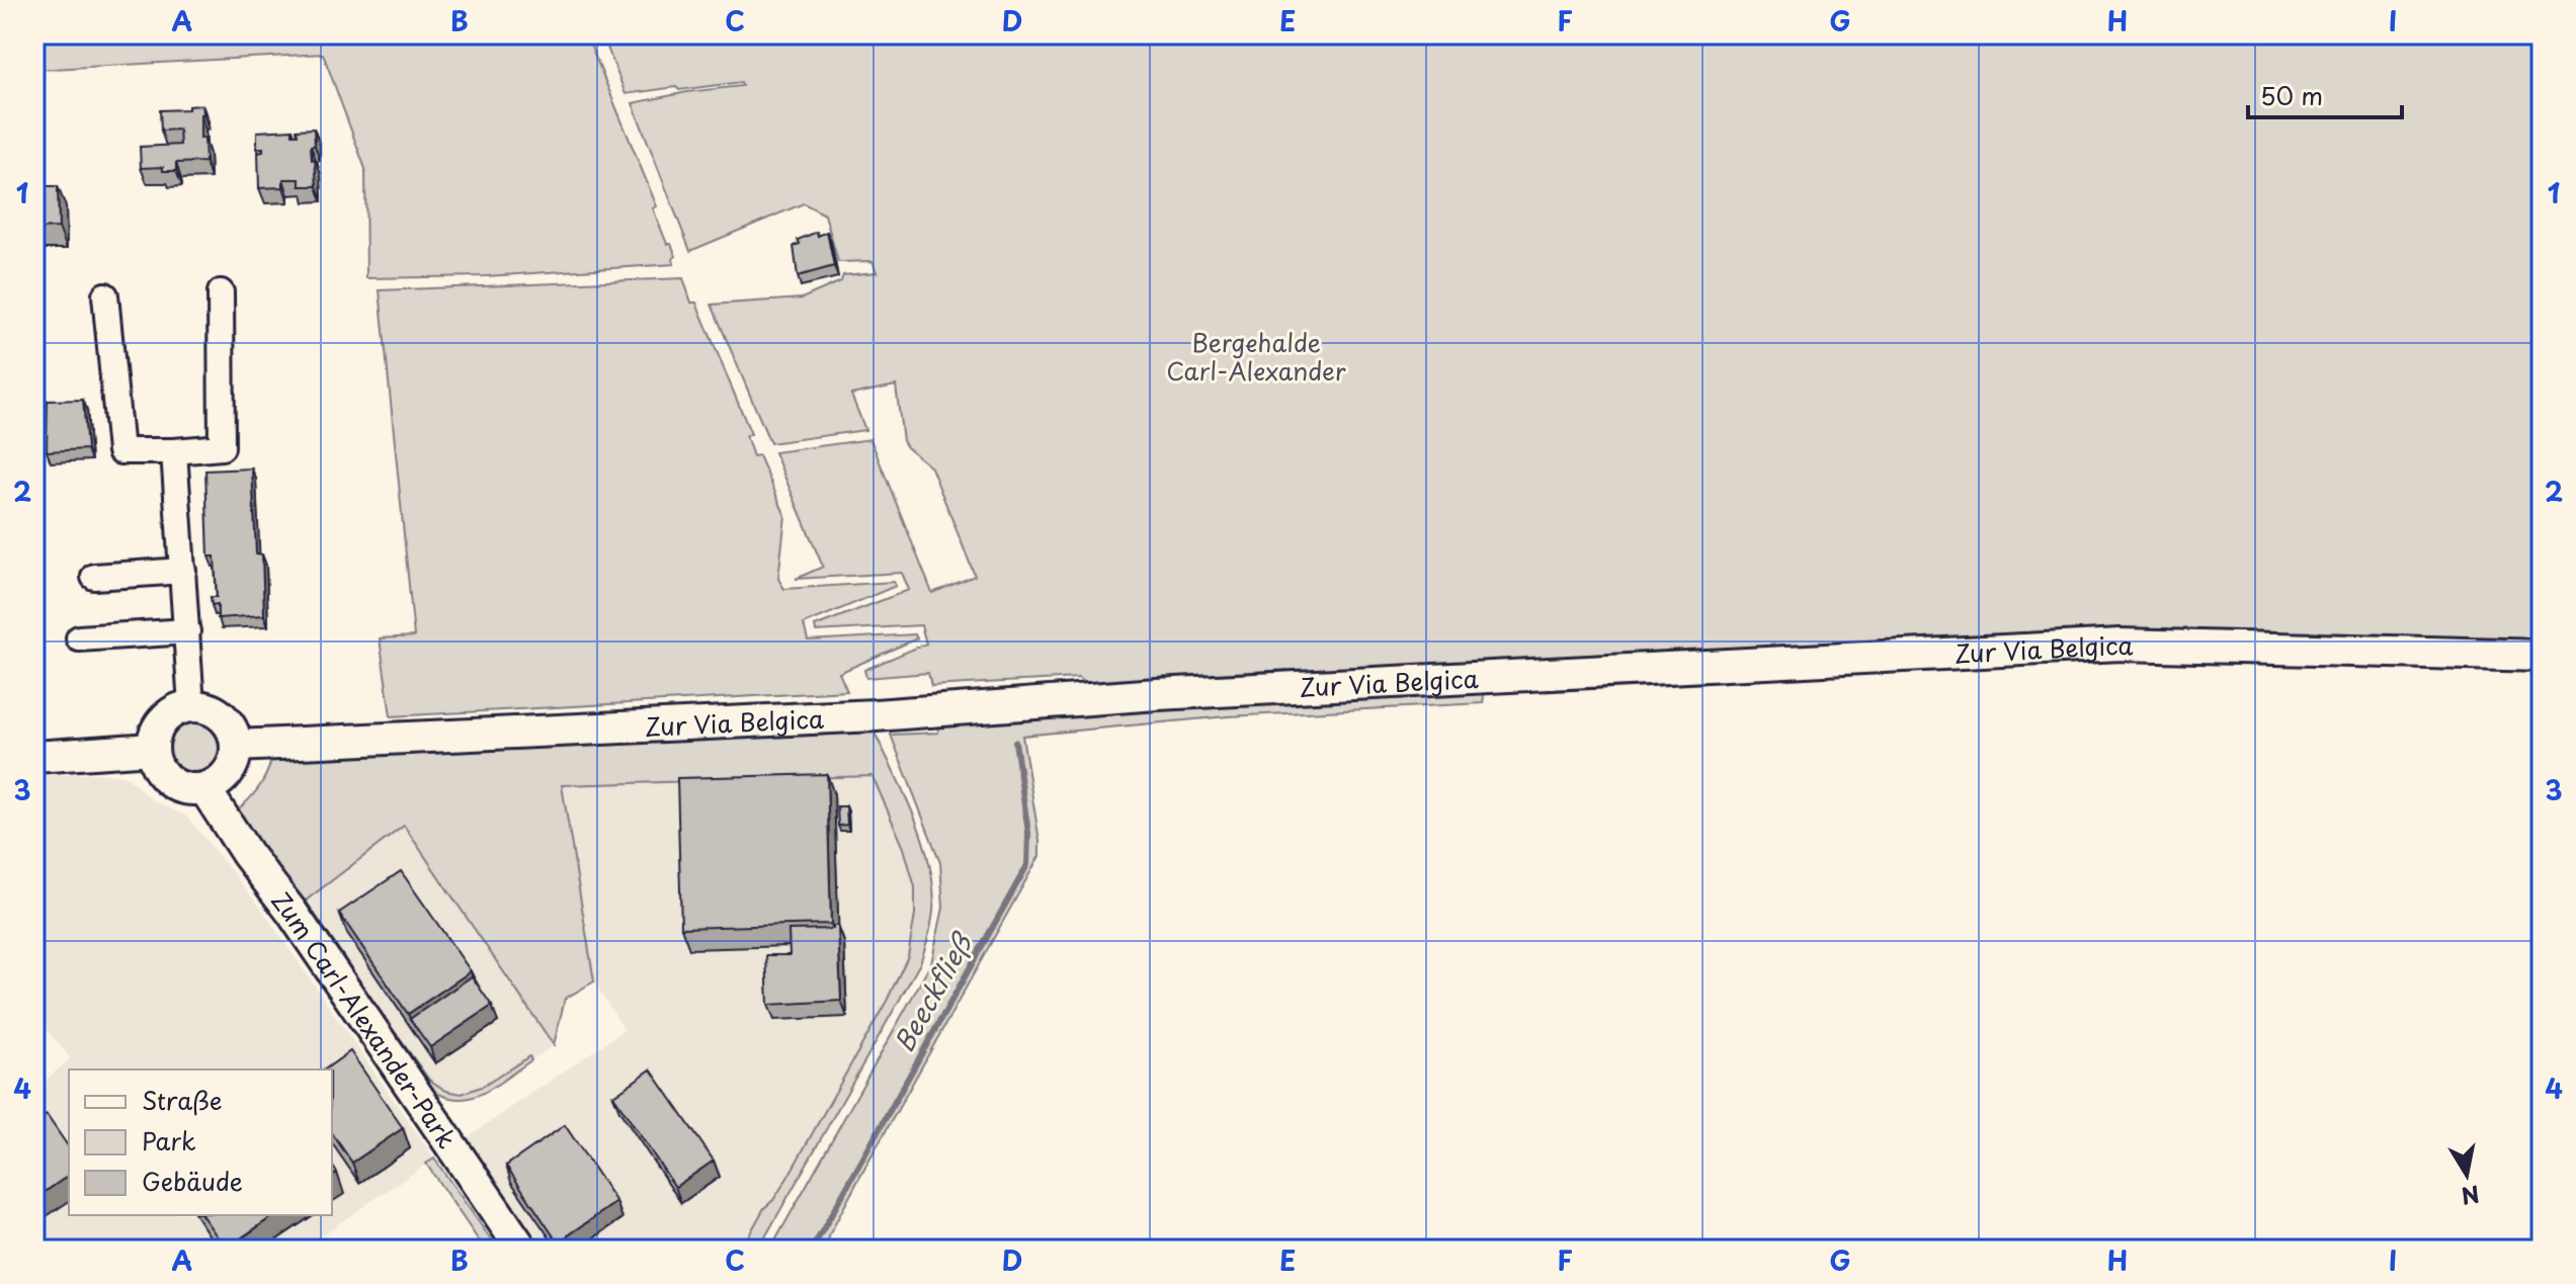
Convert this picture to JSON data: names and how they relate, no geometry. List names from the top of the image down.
{
  "streets": {
    "street": ["Zur Via Belgica", "Zum Carl-Alexander-Park"]
  },
  "crossings": [
    ["Zur Via Belgica", "Zum Carl-Alexander-Park"]
  ],
  "water": ["Beeckfließ"],
  "parks": ["Bergehalde Carl-Alexander"],
  "legend": ["Straße", "Park", "Gebäude"],
  "scale_bar": "50 m",
  "north": "bottom",
  "grid": {
    "columns": [
      "A",
      "B",
      "C",
      "D",
      "E",
      "F",
      "G",
      "H",
      "I"
    ],
    "rows": [
      "1",
      "2",
      "3",
      "4"
    ]
  }
}
